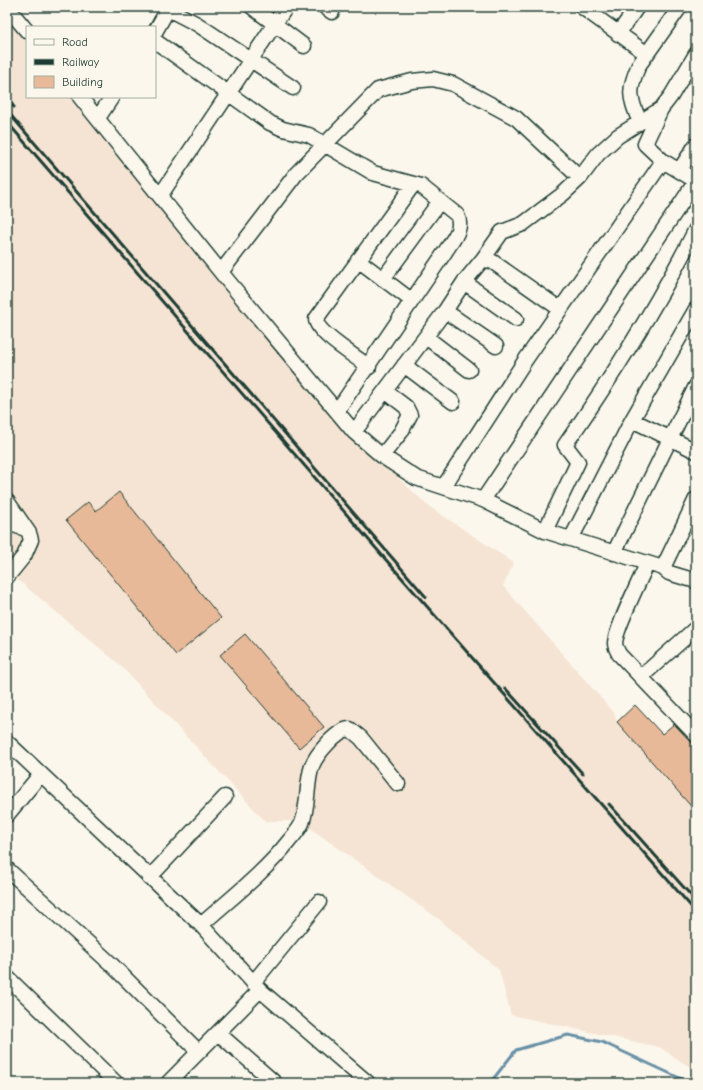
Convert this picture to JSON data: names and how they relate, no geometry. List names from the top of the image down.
{
  "legend": ["Road", "Railway", "Building"]
}
